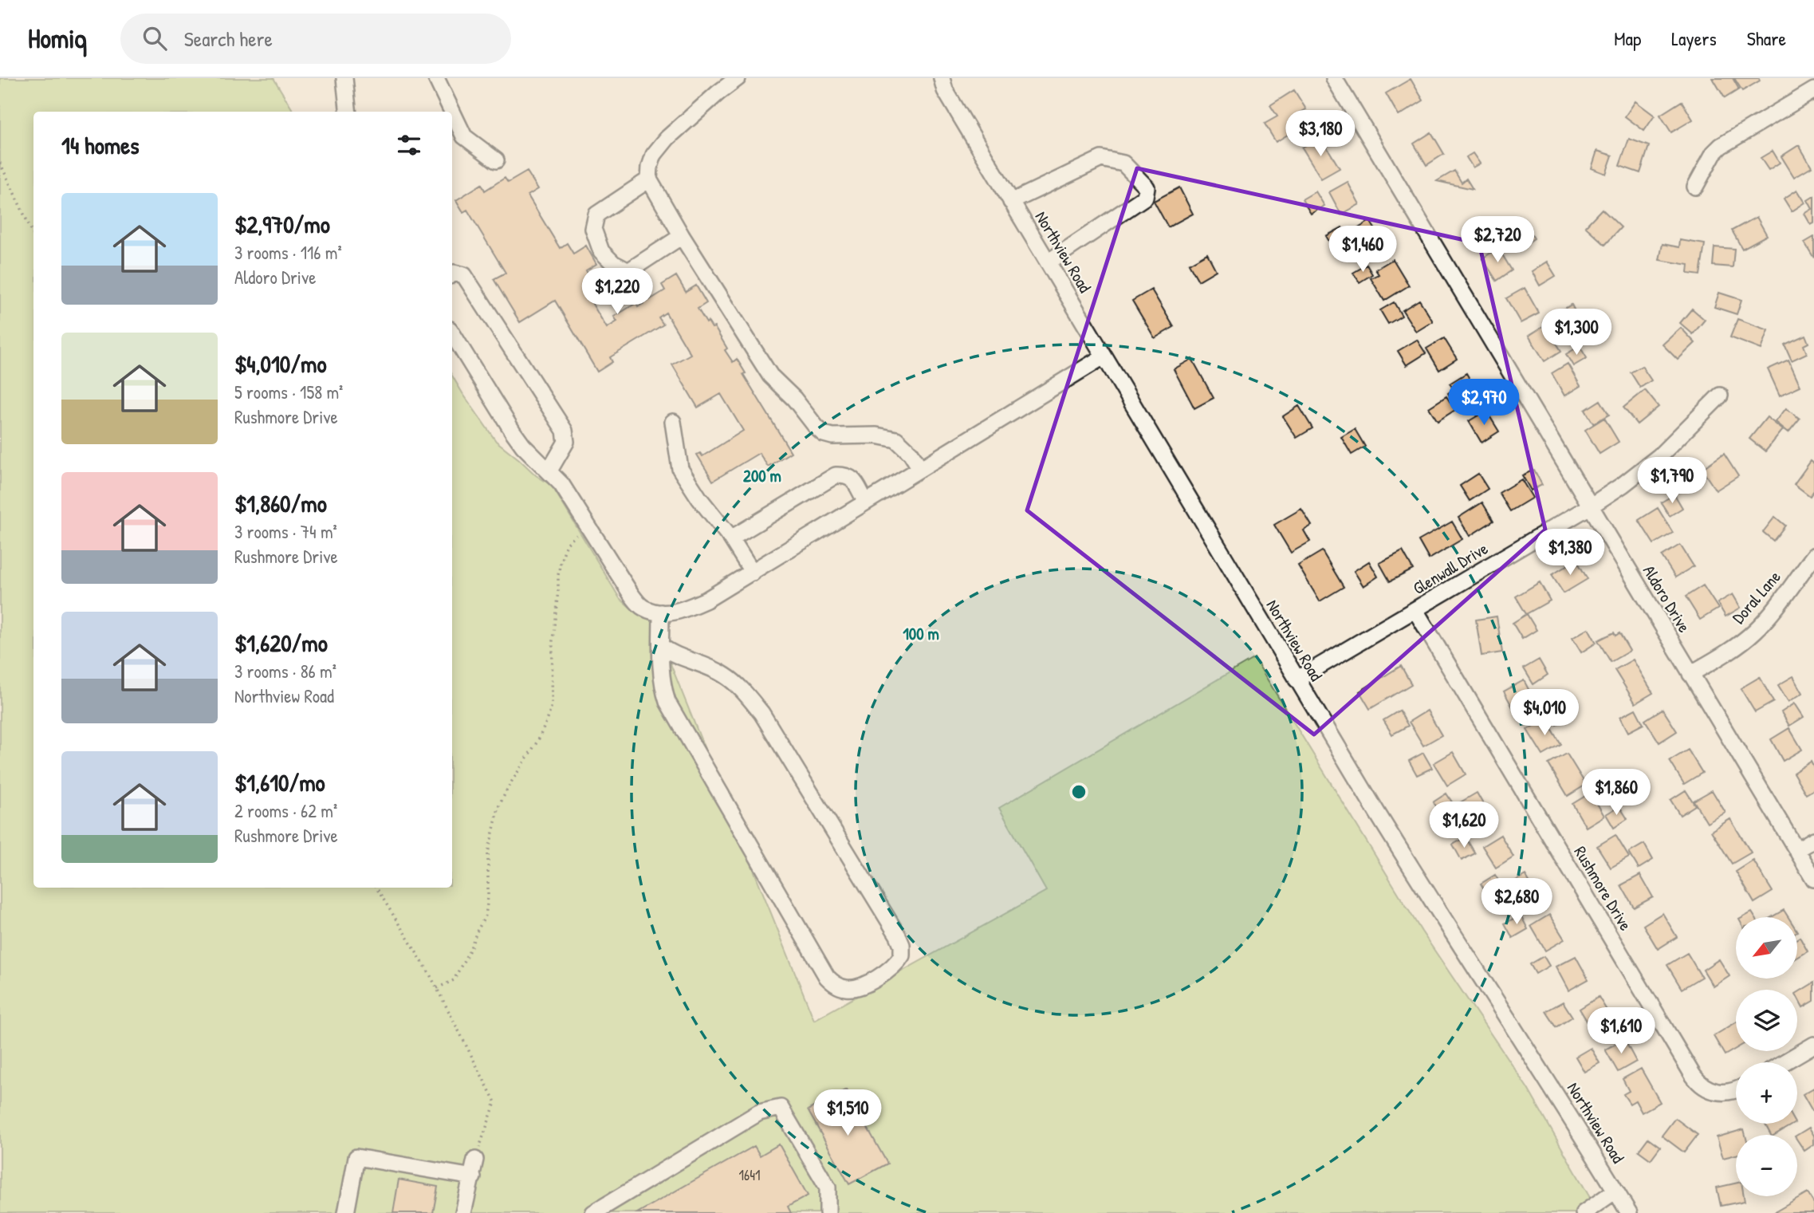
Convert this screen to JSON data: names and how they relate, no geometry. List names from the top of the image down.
{
  "streets": {
    "street": [
      "Northview Road",
      "Glenwall Drive",
      "Doral Lane",
      "Aldoro Drive",
      "Rushmore Drive"
    ]
  },
  "crossings": [
    ["Northview Road", "Glenwall Drive"],
    ["Glenwall Drive", "Aldoro Drive"],
    ["Glenwall Drive", "Rushmore Drive"],
    ["Doral Lane", "Aldoro Drive"]
  ],
  "house_numbers": ["1641"],
  "north": "bottom left",
  "page": {
    "header": "Homiq",
    "search": "Search here",
    "nav": ["Map", "Layers", "Share"],
    "price": [
      "$3,180",
      "$2,720",
      "$1,460",
      "$1,220",
      "$1,300",
      "$2,970",
      "$1,790",
      "$1,380",
      "$4,010",
      "$1,860",
      "$1,620",
      "$2,680",
      "$1,610",
      "$1,510"
    ],
    "heading": "14 homes",
    "list": [
      {
        "name": "$2,970/mo",
        "note": "3 rooms · 116 m² · Aldoro Drive"
      },
      {
        "name": "$4,010/mo",
        "note": "5 rooms · 158 m² · Rushmore Drive"
      },
      {
        "name": "$1,860/mo",
        "note": "3 rooms · 74 m² · Rushmore Drive"
      },
      {
        "name": "$1,620/mo",
        "note": "3 rooms · 86 m² · Northview Road"
      },
      {
        "name": "$1,610/mo",
        "note": "2 rooms · 62 m² · Rushmore Drive"
      }
    ],
    "map_buttons": ["+", "−"]
  },
  "rings": ["200 m", "100 m"]
}
